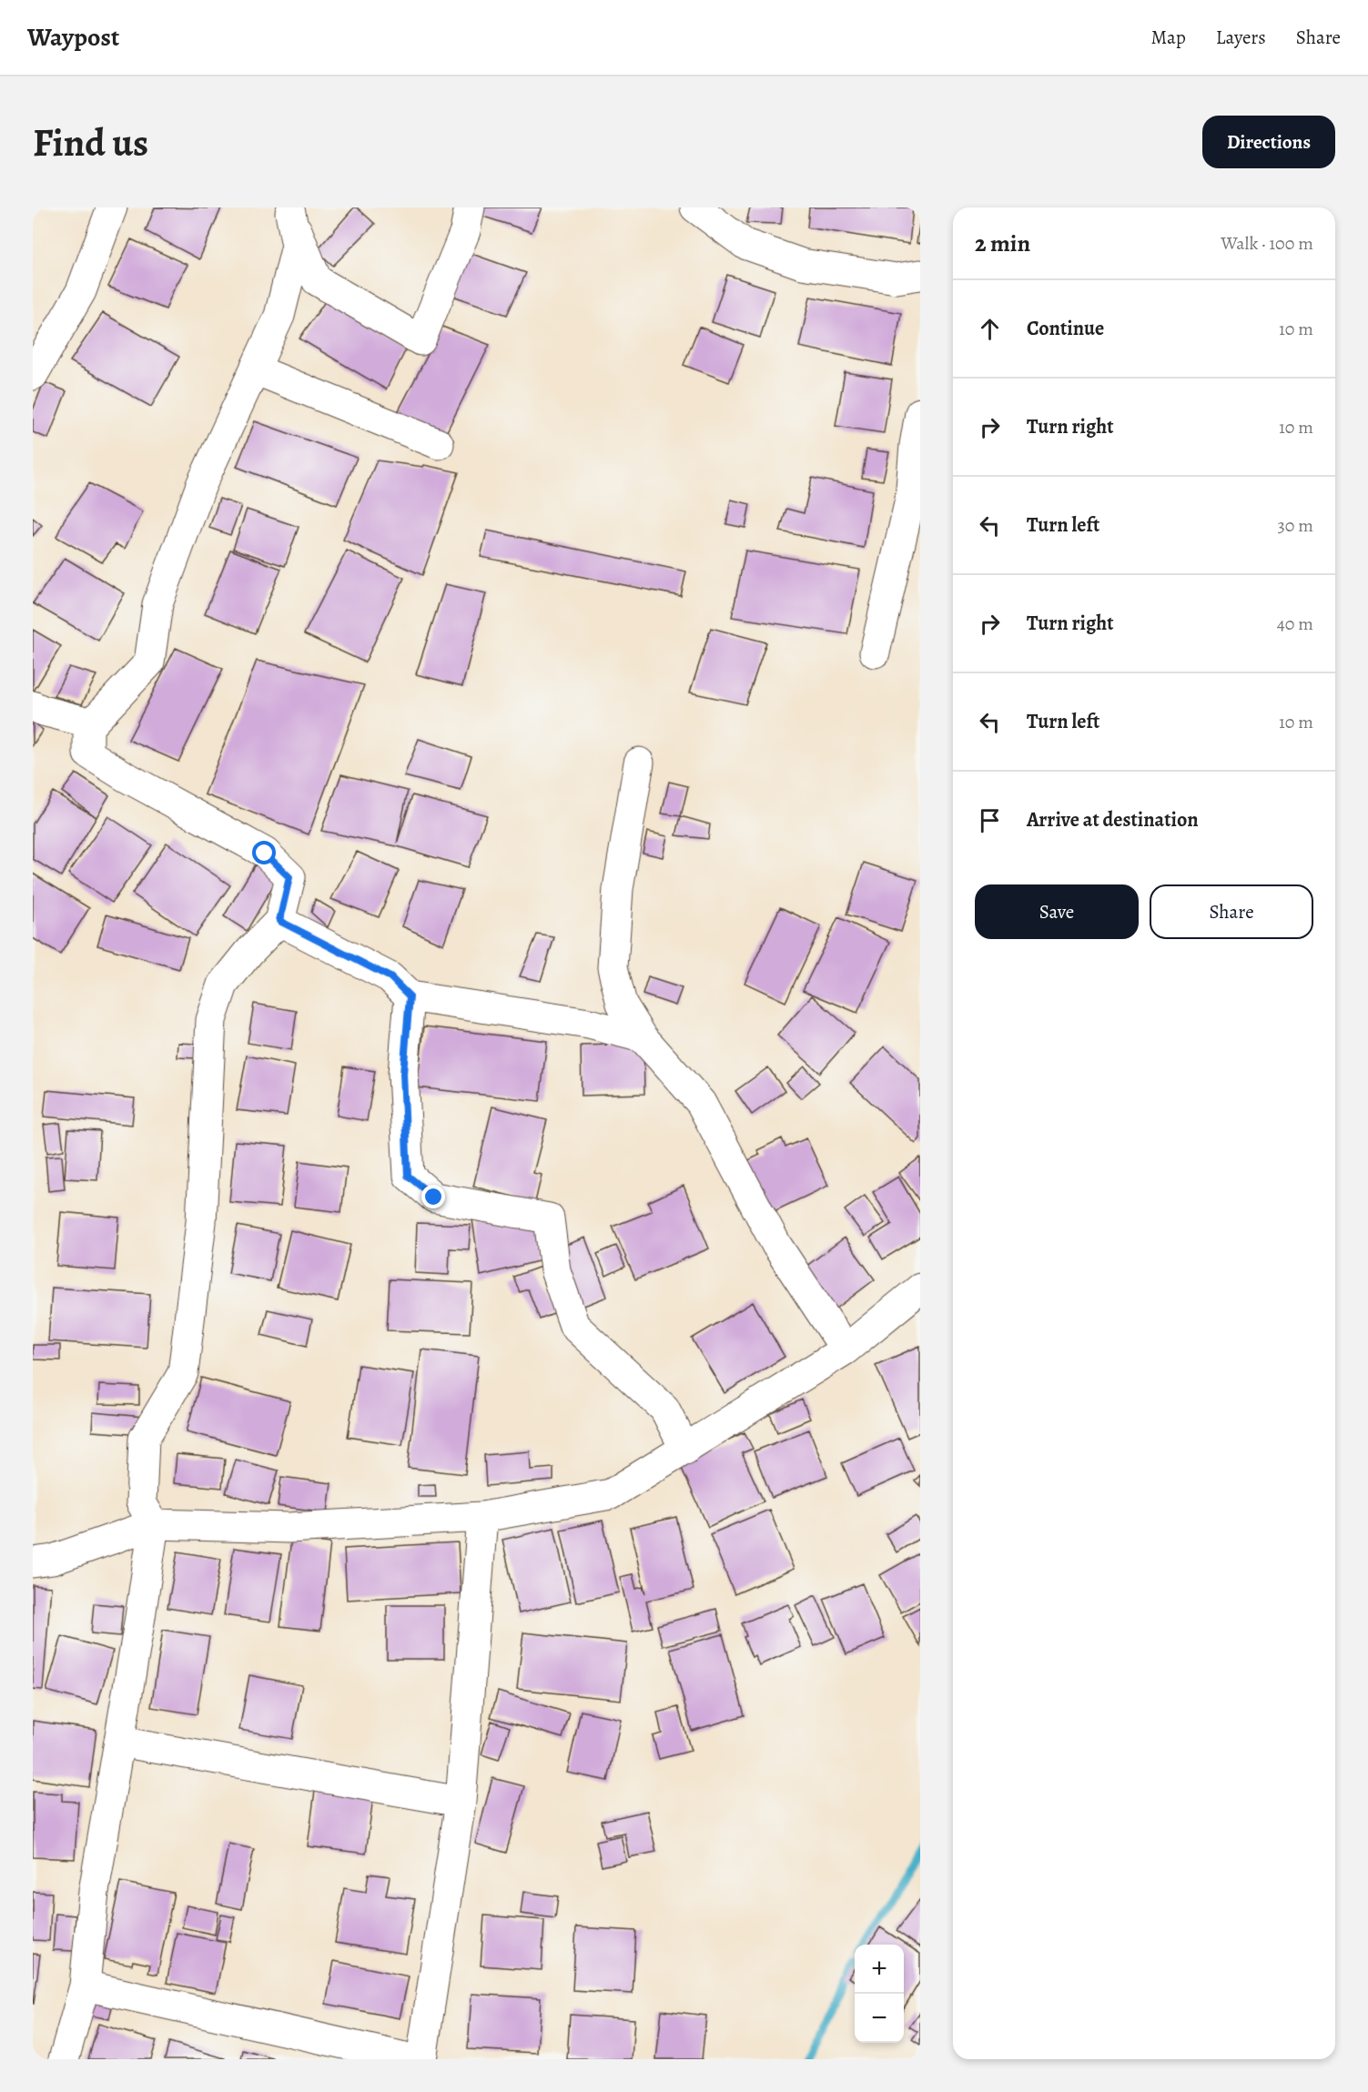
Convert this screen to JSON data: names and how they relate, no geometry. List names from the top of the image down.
{
  "page": {
    "header": "Waypost",
    "nav": ["Map", "Layers", "Share"],
    "buttons": [
      "Directions",
      ["Save", "Share"]
    ],
    "title": "Find us",
    "heading": ["2 min", "Walk · 100 m"],
    "list": [
      ["Continue", "10 m"],
      ["Turn right", "10 m"],
      ["Turn left", "30 m"],
      ["Turn right", "40 m"],
      ["Turn left", "10 m"],
      "Arrive at destination"
    ],
    "map_buttons": ["+", "−"]
  }
}
